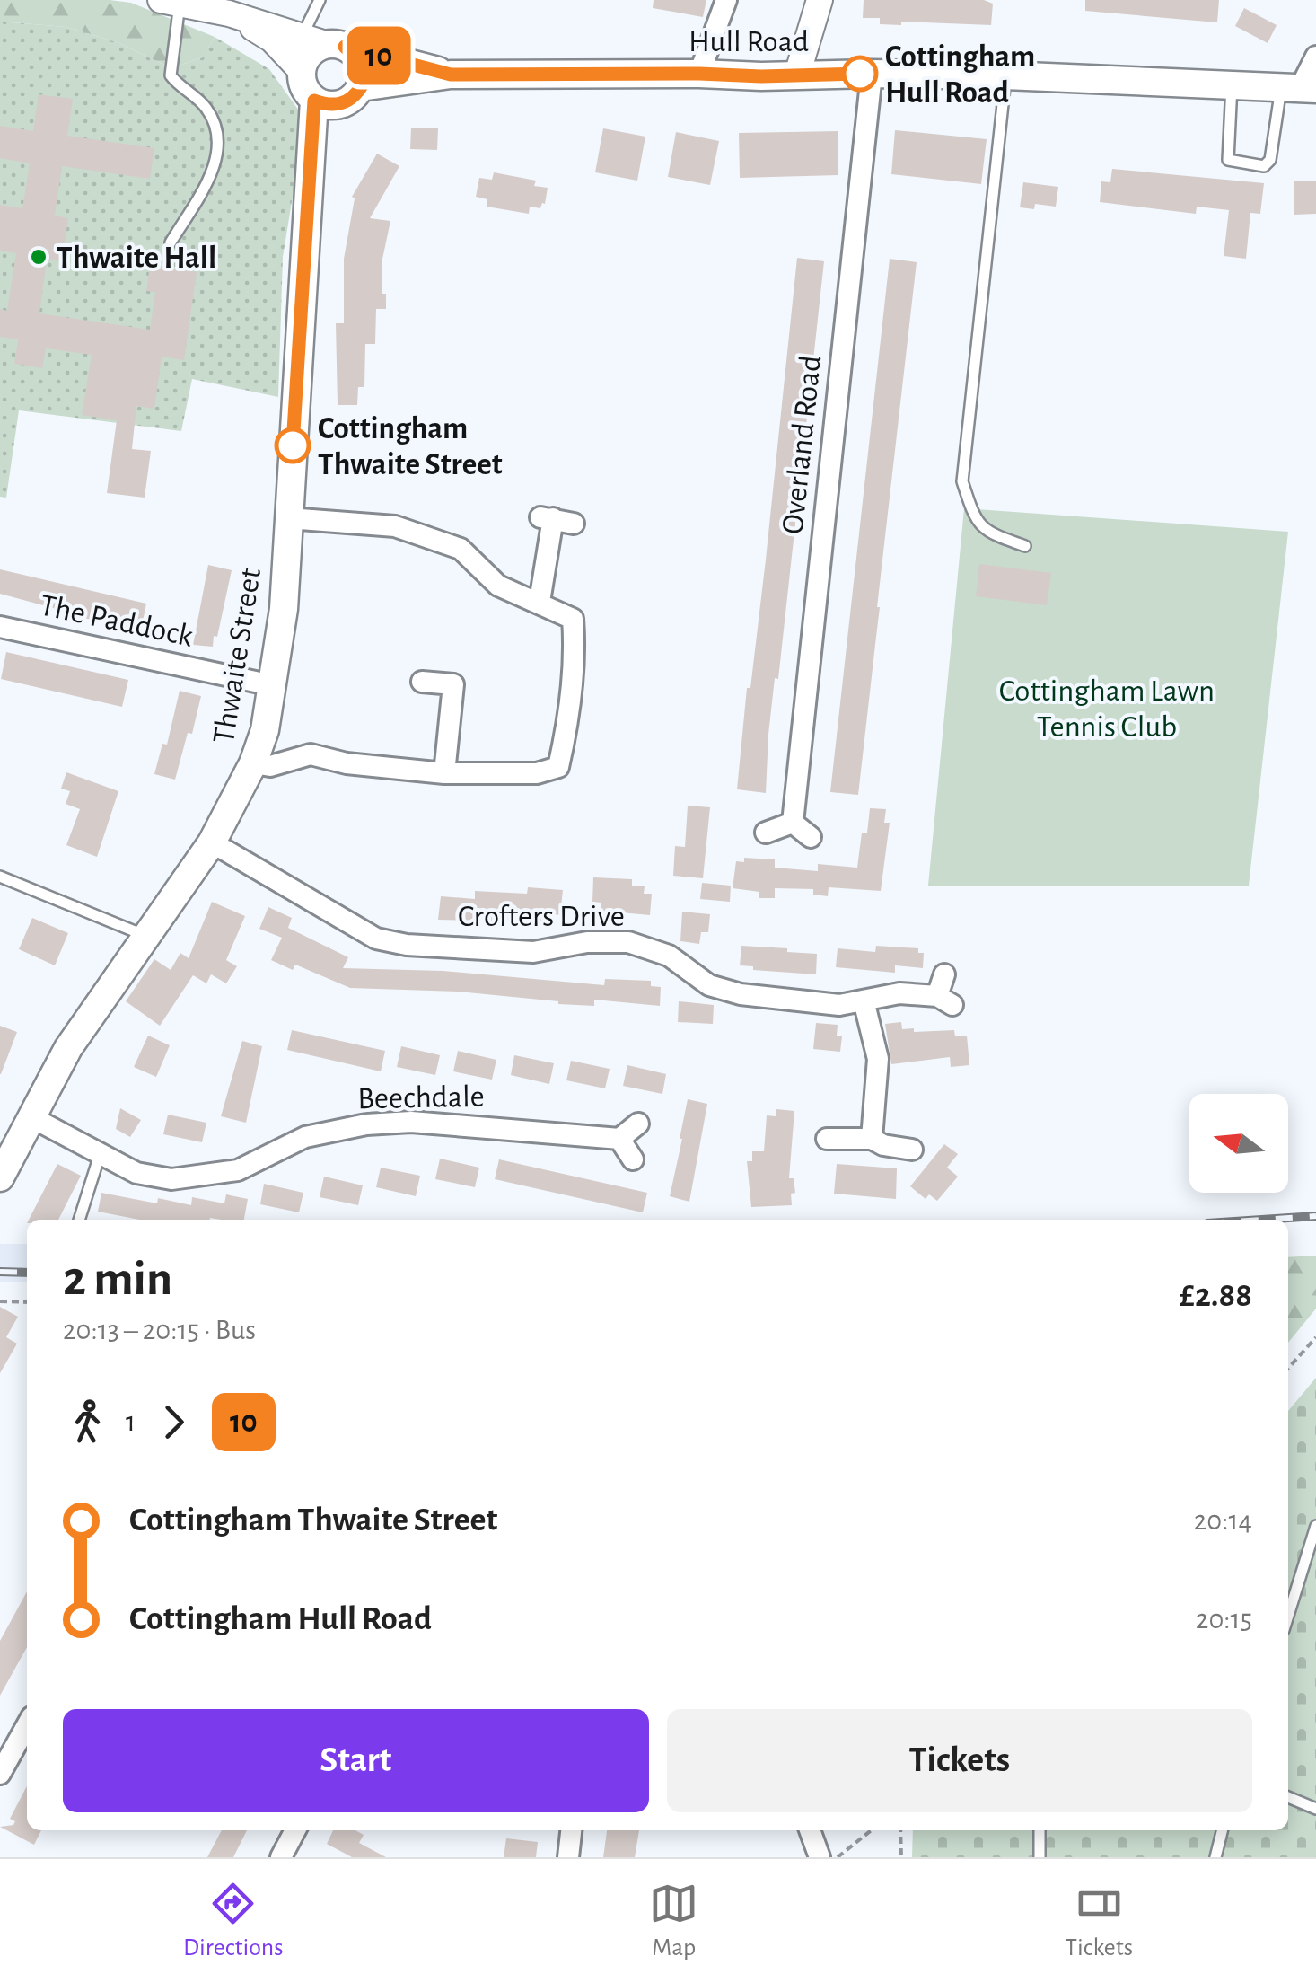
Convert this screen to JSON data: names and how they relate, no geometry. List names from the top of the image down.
{
  "streets": {
    "main road": ["Hull Road", "Thwaite Street"],
    "street": [
      "Overland Road",
      "The Paddock",
      "Crofters Drive",
      "Beechdale"
    ]
  },
  "crossings": [
    ["Hull Road", "Overland Road"],
    ["Hull Road", "Thwaite Street"],
    ["The Paddock", "Thwaite Street"],
    ["Thwaite Street", "Crofters Drive"],
    ["Thwaite Street", "Beechdale"]
  ],
  "parks": ["Cottingham Lawn Tennis Club"],
  "places": ["Cottingham Hull Road", "Thwaite Hall", "Cottingham Thwaite Street"],
  "lines": ["bus line 10"],
  "north": "left",
  "page": {
    "on_map": "10",
    "heading": ["2 min", "20:13 – 20:15 · Bus", "£2.88"],
    "legs": ["1", "10"],
    "list": [
      {
        "name": "Cottingham Thwaite Street",
        "value": "20:14"
      },
      {
        "name": "Cottingham Hull Road",
        "value": "20:15"
      }
    ],
    "buttons": ["Start", "Tickets"],
    "tabs": ["Directions", "Map", "Tickets"]
  }
}
